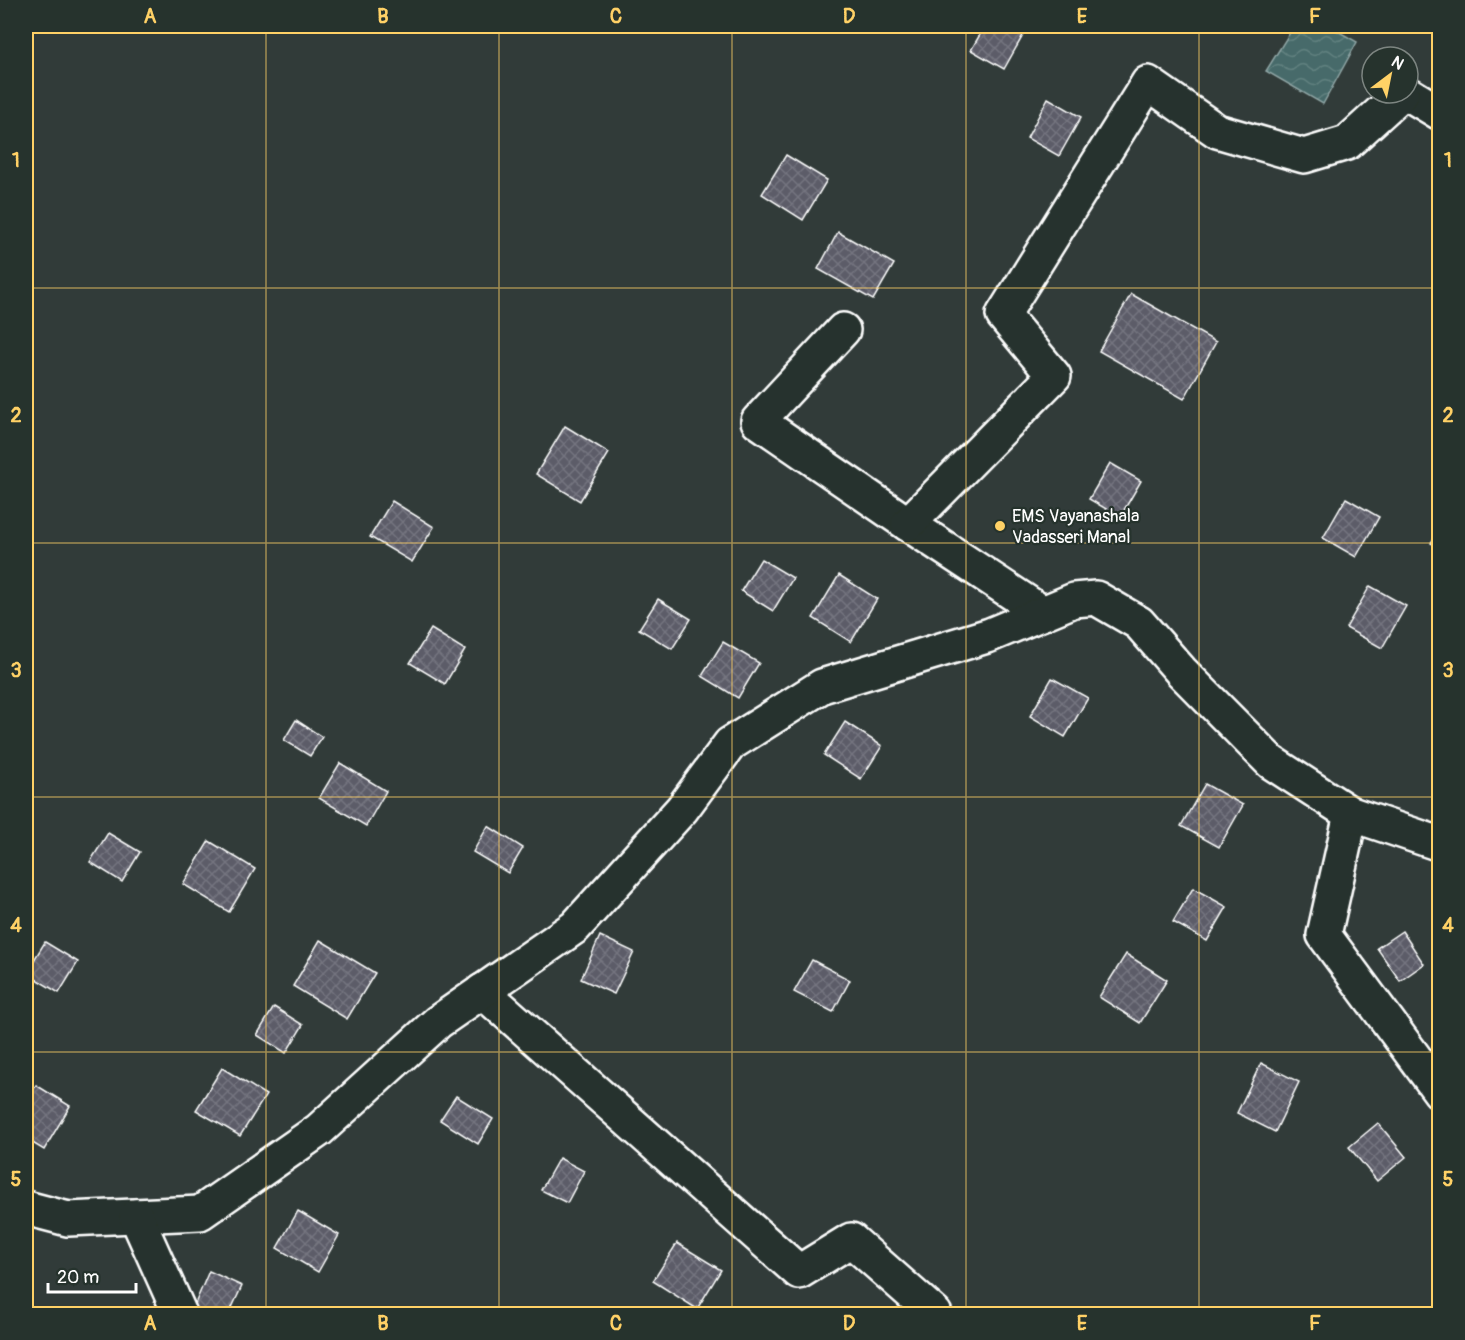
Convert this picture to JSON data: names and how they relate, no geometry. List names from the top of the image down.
{
  "places": ["EMS Vayanashala Vadasseri Manal"],
  "scale_bar": "20 m",
  "north": "top right",
  "grid": {
    "columns": [
      "A",
      "B",
      "C",
      "D",
      "E",
      "F"
    ],
    "rows": [
      "1",
      "2",
      "3",
      "4",
      "5"
    ]
  }
}
